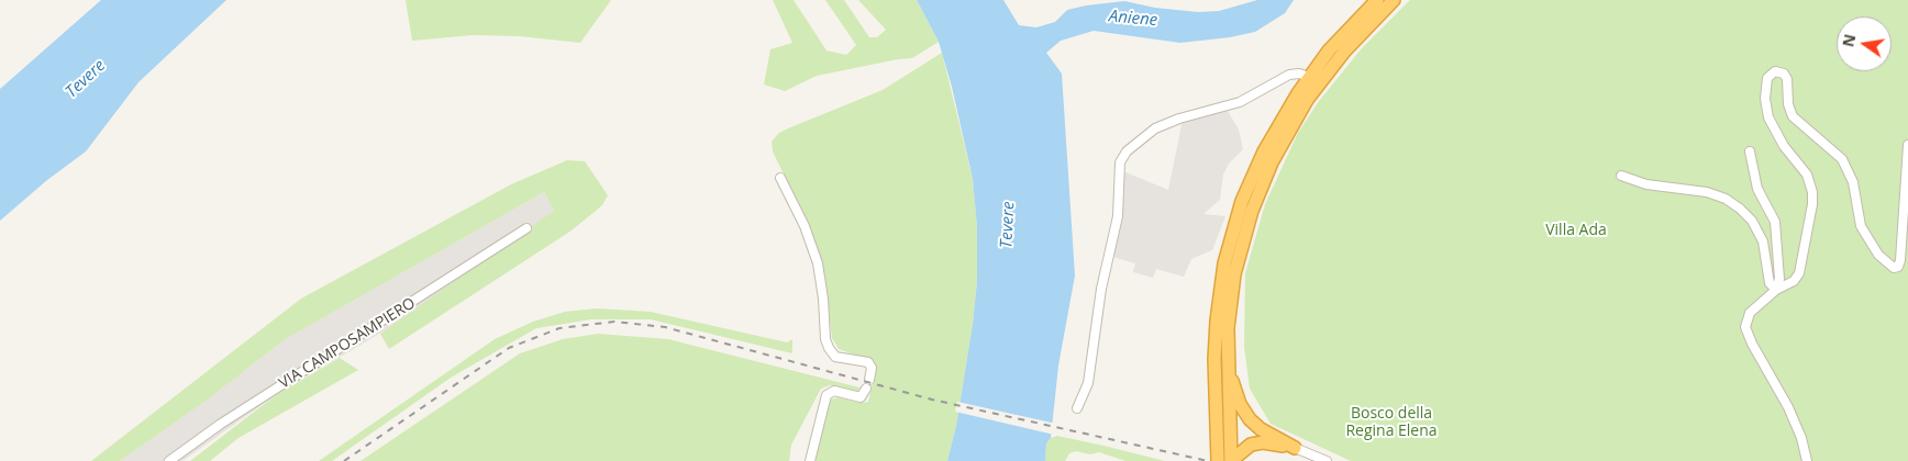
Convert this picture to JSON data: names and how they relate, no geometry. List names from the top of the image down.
{
  "streets": {
    "street": ["VIA CAMPOSAMPIERO"]
  },
  "water": ["Aniene", "Tevere"],
  "parks": ["Villa Ada", "Bosco della Regina Elena"],
  "north": "left"
}
